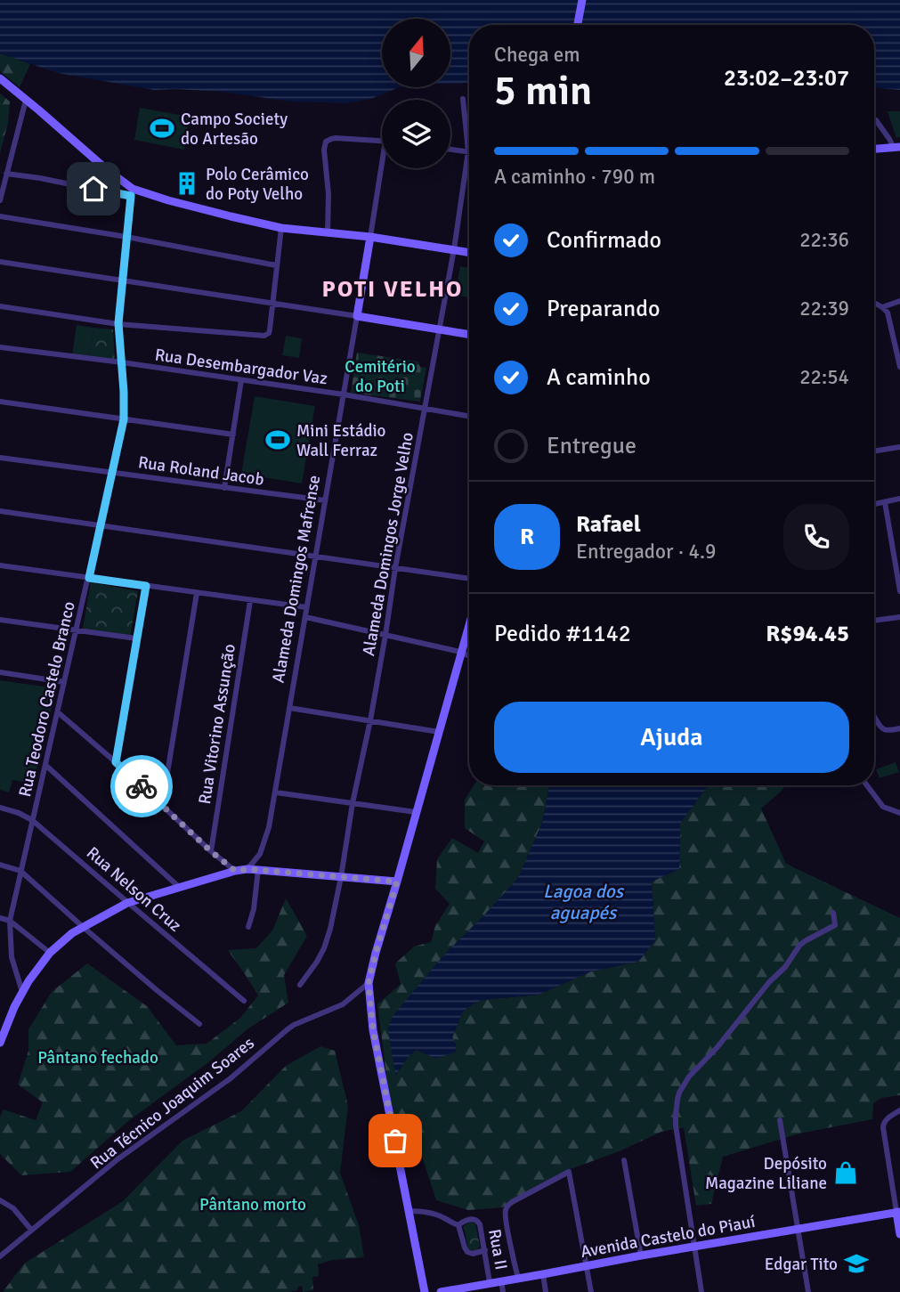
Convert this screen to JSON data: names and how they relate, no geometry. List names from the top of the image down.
{
  "streets": {
    "street": [
      "Rua Desembargador Vaz",
      "Rua Roland Jacob",
      "Alameda Domingos Jorge Velho",
      "Alameda Domingos Mafrense",
      "Rua Teodoro Castelo Branco",
      "Rua Vitorino Assunção",
      "Rua Nelson Cruz",
      "Rua Técnico Joaquim Soares",
      "Avenida Castelo do Piauí",
      "Rua II"
    ]
  },
  "crossings": [
    ["Rua Desembargador Vaz", "Alameda Domingos Jorge Velho"],
    ["Rua Desembargador Vaz", "Alameda Domingos Mafrense"],
    ["Rua Desembargador Vaz", "Rua Teodoro Castelo Branco"],
    ["Rua Roland Jacob", "Alameda Domingos Mafrense"],
    ["Rua Roland Jacob", "Rua Teodoro Castelo Branco"],
    ["Rua Teodoro Castelo Branco", "Rua Nelson Cruz"],
    ["Avenida Castelo do Piauí", "Rua II"]
  ],
  "districts": ["POTI VELHO"],
  "water": ["Lagoa dos aguapés"],
  "parks": ["Cemitério do Poti", "Pântano fechado", "Pântano morto"],
  "places": {
    "sports": ["Campo Society do Artesão", "Mini Estádio Wall Ferraz"],
    "building": ["Polo Cerâmico do Poty Velho"],
    "shop": ["Depósito Magazine Liliane"],
    "school or university": ["Edgar Tito"]
  },
  "north": "top",
  "page": {
    "heading": ["5 min", "Chega em", "23:02–23:07"],
    "panel": [
      "Rafael",
      "Entregador · 4.9",
      "Pedido #1142",
      "R$94.45"
    ],
    "bar": "A caminho · 790 m",
    "list": [
      ["Confirmado", "22:36"],
      ["Preparando", "22:39"],
      ["A caminho", "22:54"],
      "Entregue"
    ],
    "round": "R",
    "buttons": "Ajuda"
  }
}
